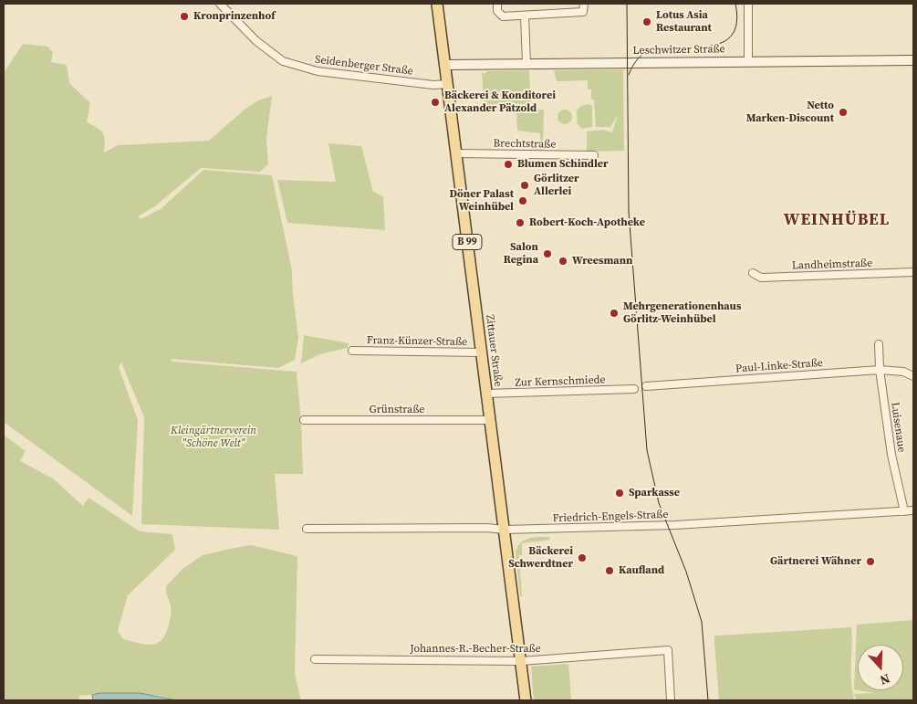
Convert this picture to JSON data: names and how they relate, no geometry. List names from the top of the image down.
{
  "streets": {
    "main road": ["B 99", "Zittauer Straße"],
    "street": [
      "Leschwitzer Straße",
      "Seidenberger Straße",
      "Brechtstraße",
      "Landheimstraße",
      "Franz-Künzer-Straße",
      "Paul-Linke-Straße",
      "Zur Kernschmiede",
      "Grünstraße",
      "Luisenaue",
      "Friedrich-Engels-Straße",
      "Johannes-R.-Becher-Straße"
    ]
  },
  "crossings": [
    ["Leschwitzer Straße", "Zittauer Straße"],
    ["Seidenberger Straße", "Zittauer Straße"],
    ["Brechtstraße", "Zittauer Straße"],
    ["Franz-Künzer-Straße", "Zittauer Straße"],
    ["Zittauer Straße", "Zur Kernschmiede"],
    ["Zittauer Straße", "Grünstraße"],
    ["Zittauer Straße", "Friedrich-Engels-Straße"],
    ["Zittauer Straße", "Johannes-R.-Becher-Straße"],
    ["Paul-Linke-Straße", "Luisenaue"],
    ["Luisenaue", "Friedrich-Engels-Straße"]
  ],
  "districts": ["WEINHÜBEL"],
  "parks": ["Kleingärtnerverein \"Schöne Welt\""],
  "places": [
    "Kronprinzenhof",
    "Lotus Asia Restaurant",
    "Bäckerei & Konditorei Alexander Pätzold",
    "Netto Marken-Discount",
    "Blumen Schindler",
    "Görlitzer Allerlei",
    "Döner Palast Weinhübel",
    "Robert-Koch-Apotheke",
    "Salon Regina",
    "Wreesmann",
    "Mehrgenerationenhaus Görlitz-Weinhübel",
    "Sparkasse",
    "Bäckerei Schwerdtner",
    "Gärtnerei Wähner",
    "Kaufland"
  ],
  "north": "bottom"
}
